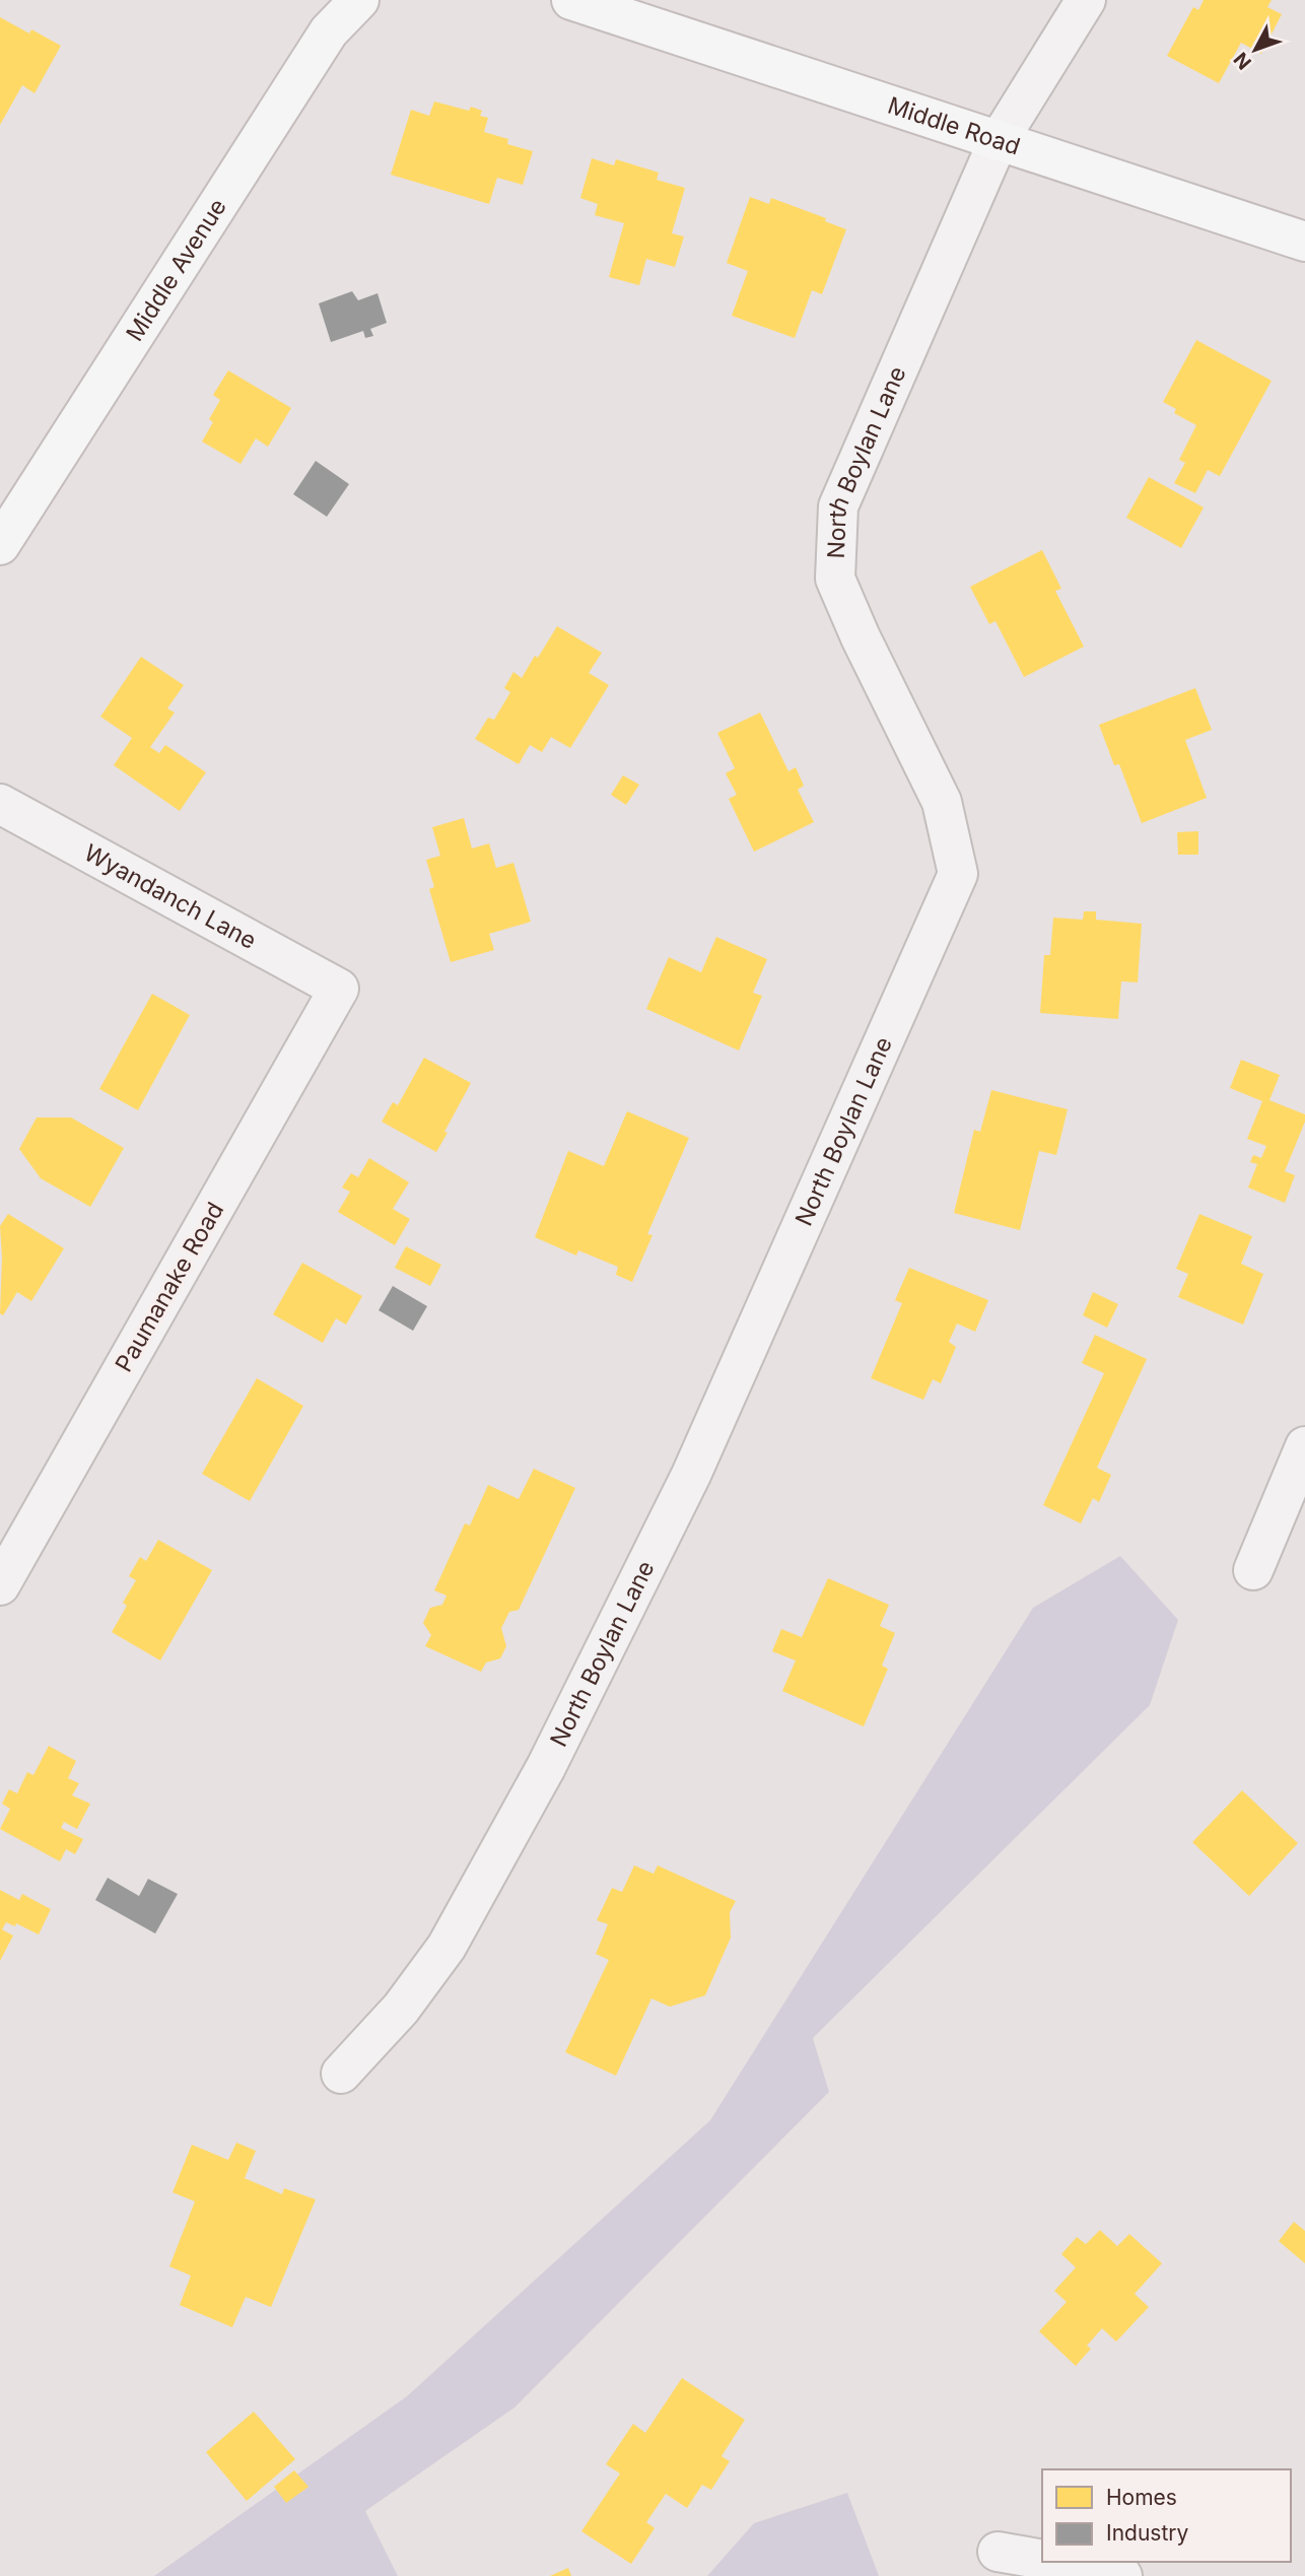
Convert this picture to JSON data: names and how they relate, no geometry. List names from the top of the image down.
{
  "streets": {
    "main road": ["Middle Road", "Middle Avenue"],
    "street": ["North Boylan Lane", "Wyandanch Lane", "Paumanake Road"]
  },
  "crossings": [
    ["Middle Road", "North Boylan Lane"],
    ["Wyandanch Lane", "Paumanake Road"]
  ],
  "legend": ["Homes", "Industry"],
  "north": "bottom left"
}
